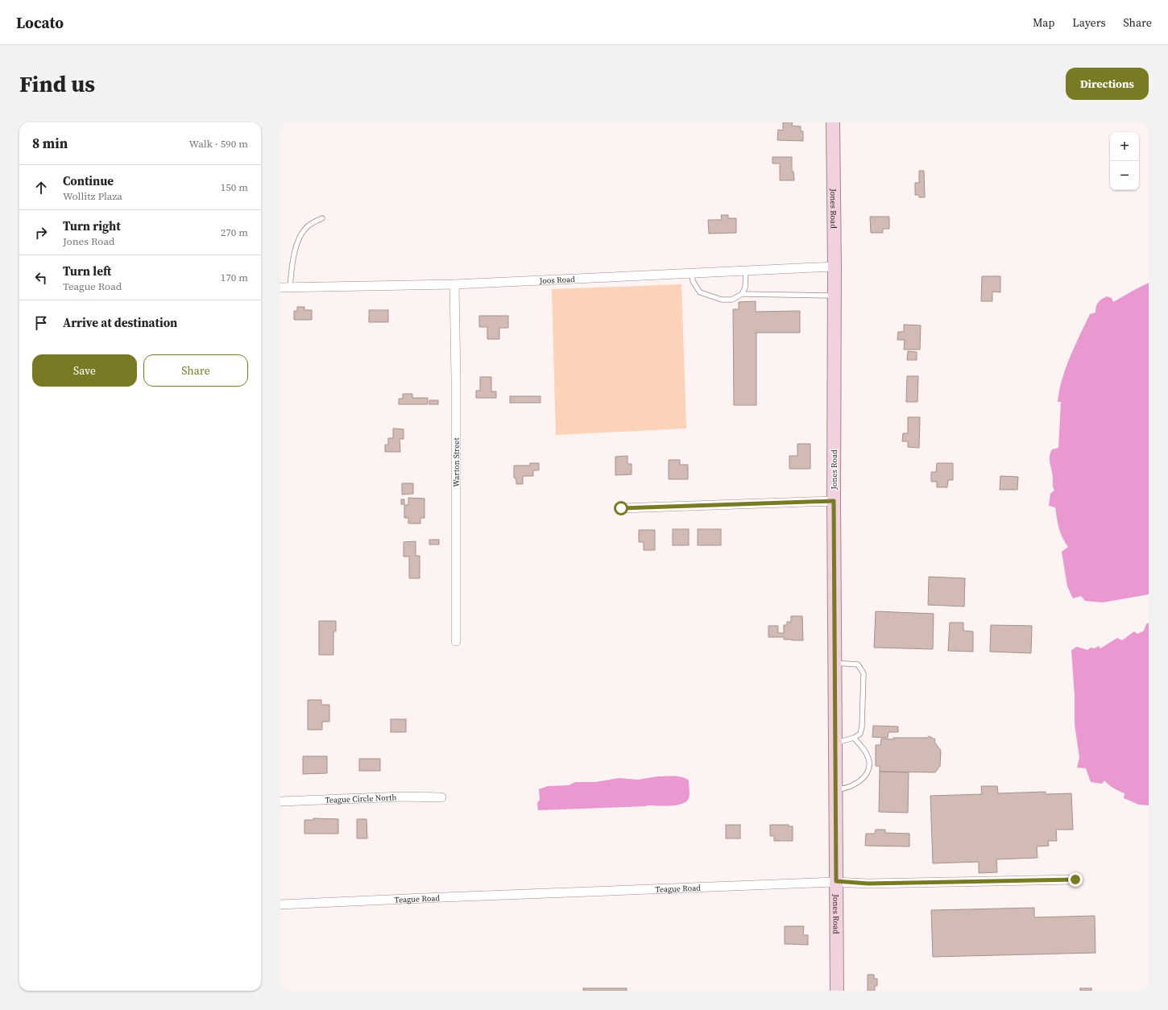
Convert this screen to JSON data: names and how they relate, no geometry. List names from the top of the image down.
{
  "streets": {
    "street": [
      "Jones Road",
      "Joos Road",
      "Warton Street",
      "Teague Circle North",
      "Teague Road"
    ]
  },
  "crossings": [
    ["Jones Road", "Joos Road"],
    ["Jones Road", "Teague Road"],
    ["Joos Road", "Warton Street"]
  ],
  "page": {
    "header": "Locato",
    "nav": ["Map", "Layers", "Share"],
    "buttons": [
      "Directions",
      ["Save", "Share"]
    ],
    "title": "Find us",
    "heading": ["8 min", "Walk · 590 m"],
    "map_buttons": ["+", "−"],
    "list": [
      ["Continue", "Wollitz Plaza", "150 m"],
      ["Turn right", "Jones Road", "270 m"],
      ["Turn left", "Teague Road", "170 m"],
      "Arrive at destination"
    ]
  }
}
